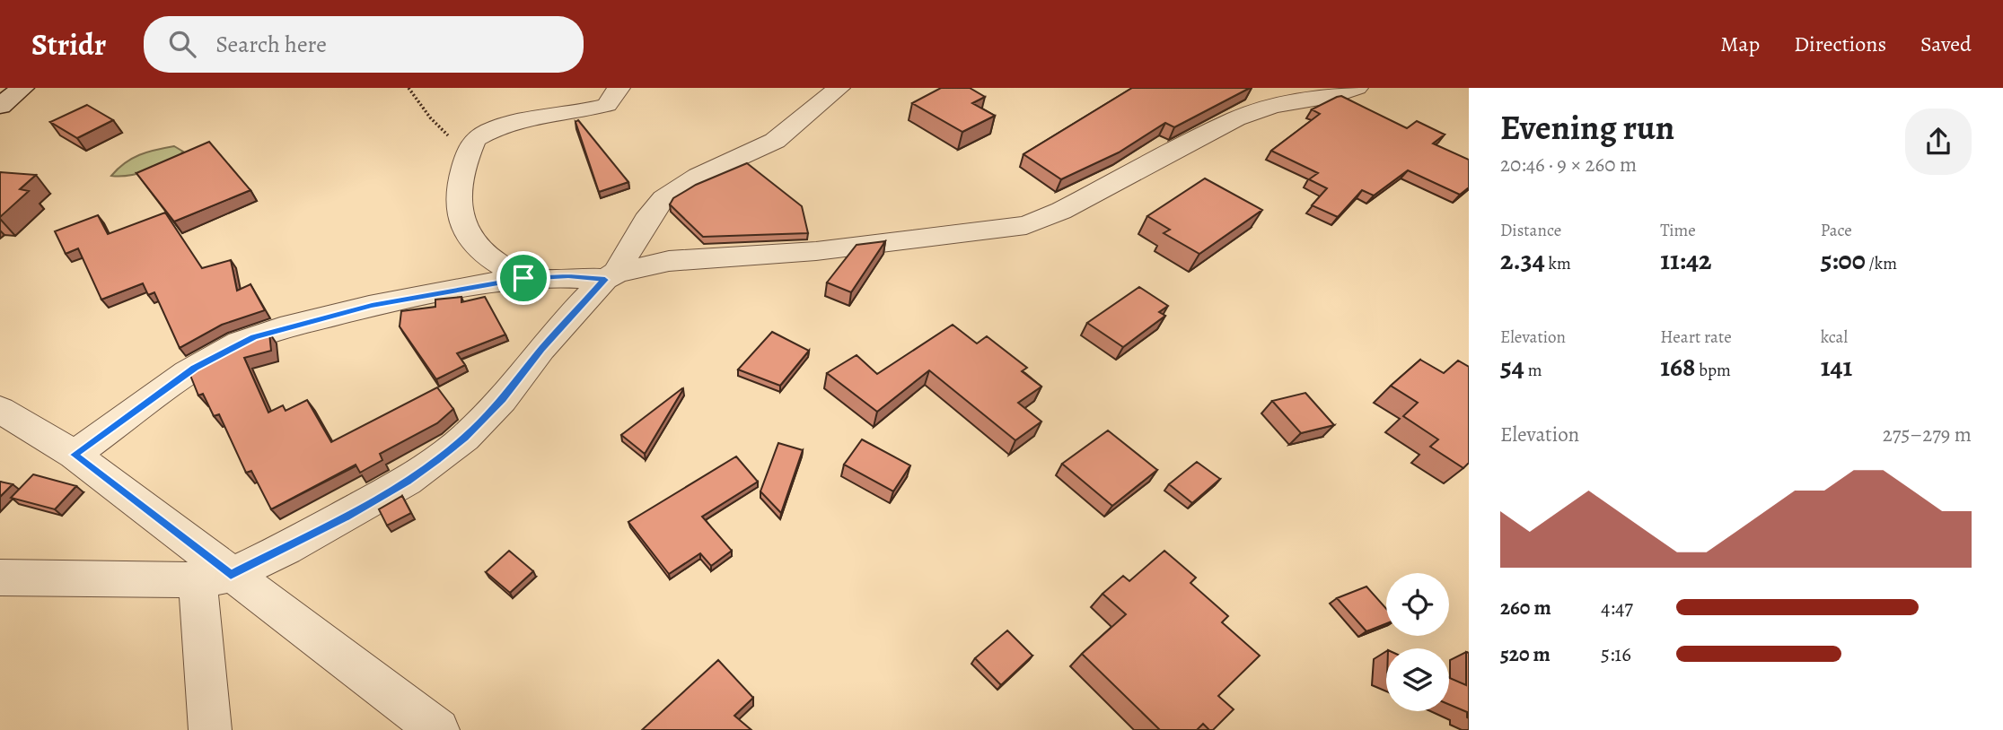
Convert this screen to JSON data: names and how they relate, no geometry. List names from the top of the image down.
{
  "page": {
    "header": "Stridr",
    "search": "Search here",
    "nav": ["Map", "Directions", "Saved"],
    "heading": ["Evening run", "20:46 · 9 × 260 m"],
    "stats": [
      ["Distance", "2.34 km"],
      ["Time", "11:42"],
      ["Pace", "5:00 /km"],
      ["Elevation", "54 m"],
      ["Heart rate", "168 bpm"],
      ["kcal", "141"]
    ],
    "chart": ["Elevation", "275–279 m"],
    "list": [
      {
        "name": "260 m",
        "note": "4:47"
      },
      {
        "name": "520 m",
        "note": "5:16"
      }
    ]
  }
}
